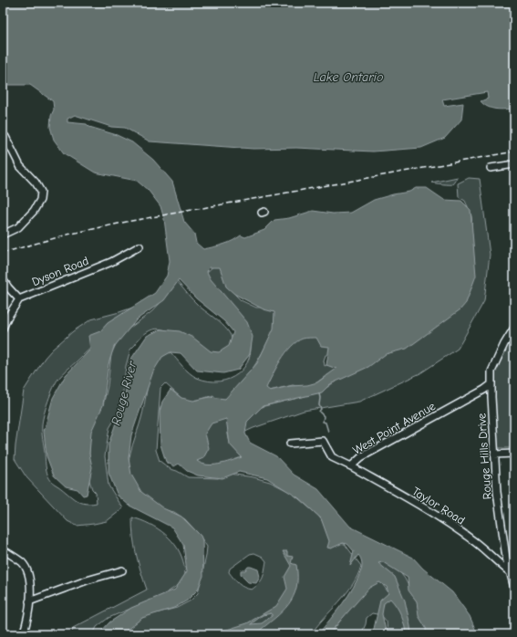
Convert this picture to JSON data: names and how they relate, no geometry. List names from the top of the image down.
{
  "streets": {
    "street": [
      "Dyson Road",
      "West Point Avenue",
      "Rouge Hills Drive",
      "Taylor Road"
    ]
  },
  "crossings": [
    ["West Point Avenue", "Rouge Hills Drive"],
    ["West Point Avenue", "Taylor Road"],
    ["Rouge Hills Drive", "Taylor Road"]
  ],
  "water": ["Lake Ontario", "Rouge River"]
}
